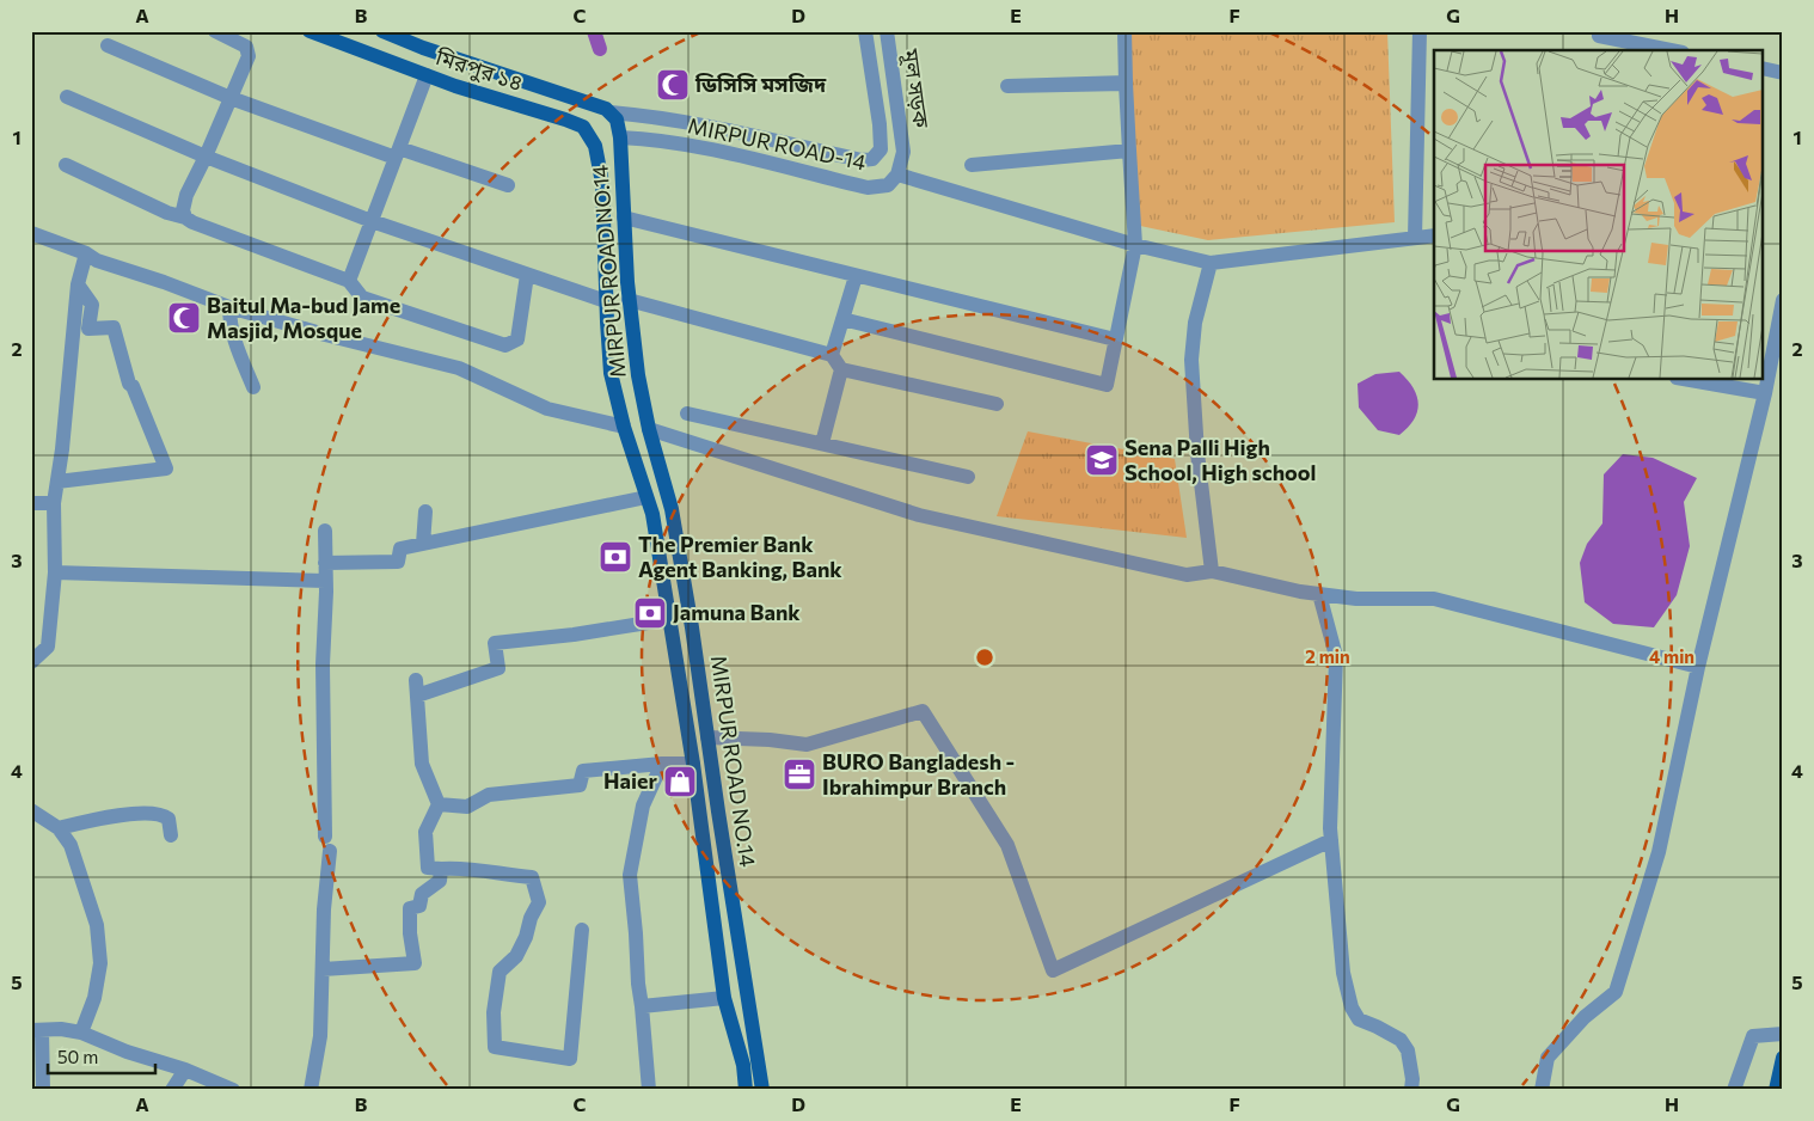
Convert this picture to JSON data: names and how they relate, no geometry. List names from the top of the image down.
{
  "streets": {
    "main road": ["মিরপুর ১৪", "MIRPUR ROAD-14", "MIRPUR ROAD NO.14"],
    "street": ["মূল সড়ক"]
  },
  "crossings": [
    ["মিরপুর ১৪", "MIRPUR ROAD NO.14"],
    ["মূল সড়ক", "MIRPUR ROAD-14"],
    ["MIRPUR ROAD-14", "MIRPUR ROAD NO.14"]
  ],
  "places": {
    "mosque": ["ডিসিসি মসজিদ", "Baitul Ma-bud Jame Masjid, Mosque"],
    "school or university": ["Sena Palli High School, High school"],
    "bank": ["The Premier Bank Agent Banking, Bank", "Jamuna Bank"],
    "office": ["BURO Bangladesh - Ibrahimpur Branch"],
    "shop": ["Haier"]
  },
  "scale_bar": "50 m",
  "grid": {
    "columns": [
      "A",
      "B",
      "C",
      "D",
      "E",
      "F",
      "G",
      "H"
    ],
    "rows": [
      "1",
      "2",
      "3",
      "4",
      "5"
    ]
  },
  "rings": ["2 min", "4 min"]
}
